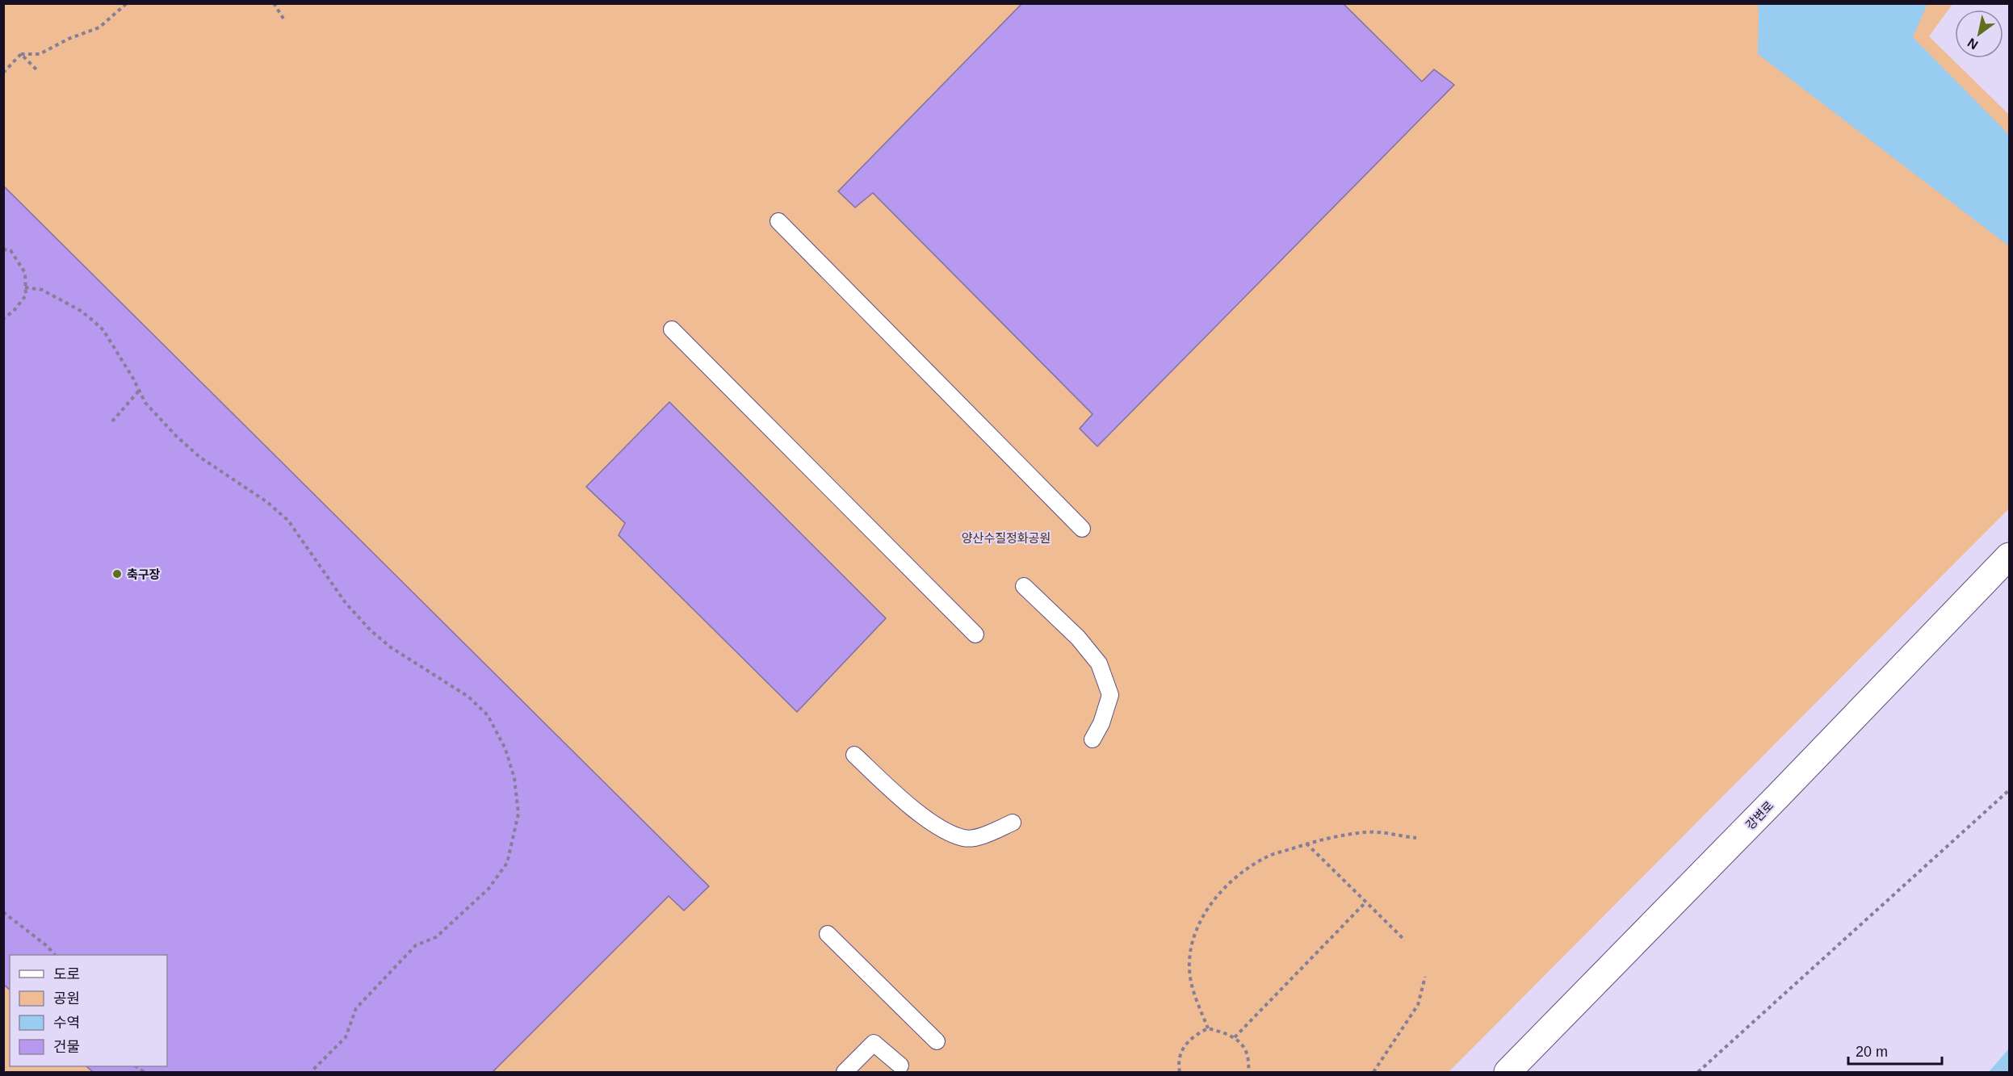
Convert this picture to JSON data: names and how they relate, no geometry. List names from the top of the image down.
{
  "streets": {
    "street": ["강변로"]
  },
  "parks": ["양산수질정화공원"],
  "places": ["축구장"],
  "legend": [
    "도로",
    "공원",
    "수역",
    "건물"
  ],
  "scale_bar": "20 m",
  "north": "bottom left"
}
